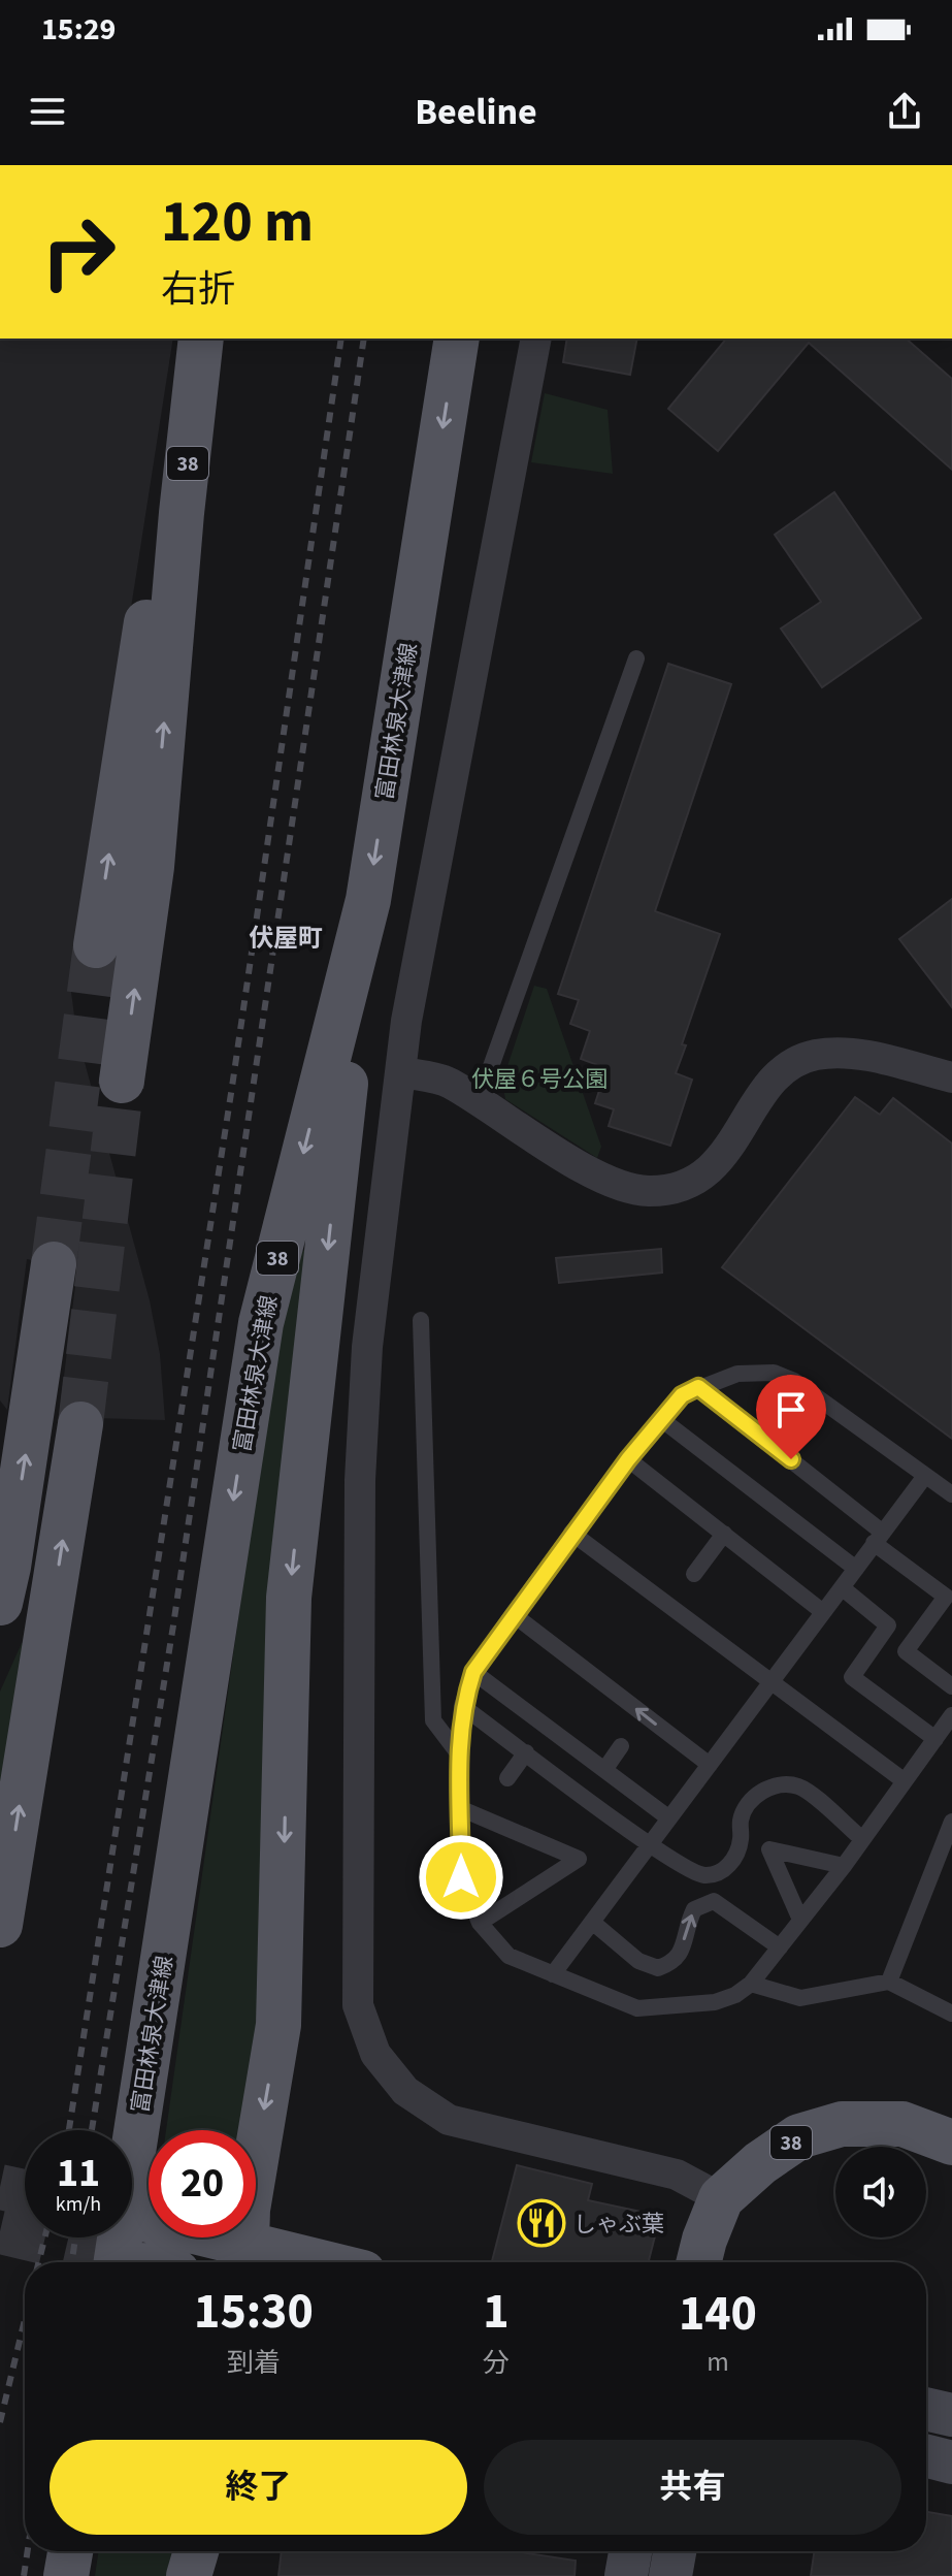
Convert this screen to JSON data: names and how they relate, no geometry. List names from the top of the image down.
{
  "streets": {
    "main road": ["38", "富田林泉大津線"]
  },
  "districts": ["伏屋町"],
  "parks": ["伏屋６号公園"],
  "places": {
    "restaurant": ["しゃぶ葉"]
  },
  "page": {
    "status": "15:29",
    "header": "Beeline",
    "turn": ["120 m", "右折"],
    "speed": "11 km/h",
    "limit": "20",
    "eta": [
      "15:30",
      "到着",
      "1",
      "分",
      "140",
      "m"
    ],
    "buttons": ["終了", "共有"]
  }
}
